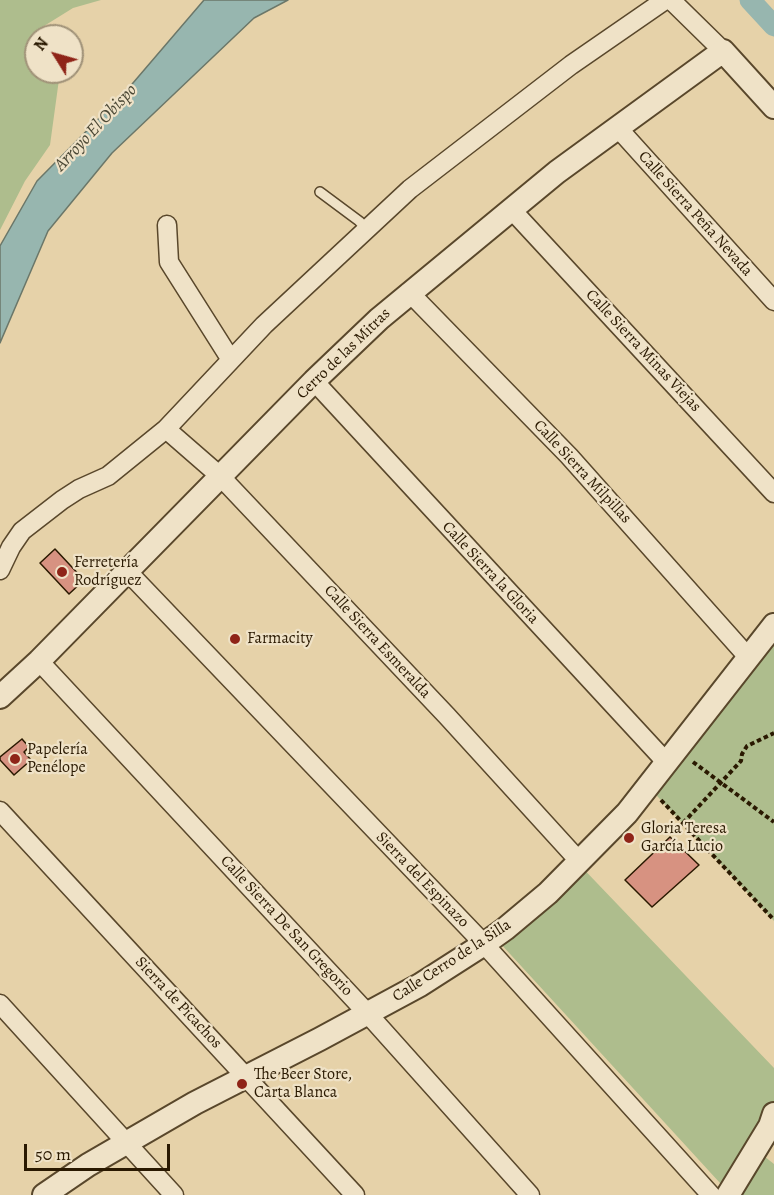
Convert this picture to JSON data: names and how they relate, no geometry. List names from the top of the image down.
{
  "streets": {
    "street": [
      "Calle Sierra Peña Nevada",
      "Calle Sierra Minas Viejas",
      "Cerro de las Mitras",
      "Calle Sierra Milpillas",
      "Calle Sierra la Gloria",
      "Calle Sierra Esmeralda",
      "Sierra del Espinazo",
      "Calle Sierra De San Gregorio",
      "Calle Cerro de la Silla",
      "Sierra de Picachos"
    ]
  },
  "crossings": [
    ["Calle Sierra Peña Nevada", "Cerro de las Mitras"],
    ["Calle Sierra Minas Viejas", "Cerro de las Mitras"],
    ["Cerro de las Mitras", "Calle Sierra Milpillas"],
    ["Cerro de las Mitras", "Calle Sierra la Gloria"],
    ["Cerro de las Mitras", "Calle Sierra Esmeralda"],
    ["Cerro de las Mitras", "Sierra del Espinazo"],
    ["Cerro de las Mitras", "Calle Sierra De San Gregorio"],
    ["Calle Sierra Milpillas", "Calle Cerro de la Silla"],
    ["Calle Sierra la Gloria", "Calle Cerro de la Silla"],
    ["Calle Sierra Esmeralda", "Calle Cerro de la Silla"],
    ["Sierra del Espinazo", "Calle Cerro de la Silla"],
    ["Calle Sierra De San Gregorio", "Calle Cerro de la Silla"],
    ["Calle Cerro de la Silla", "Sierra de Picachos"]
  ],
  "water": ["Arroyo El Obispo"],
  "places": [
    "Ferretería Rodríguez",
    "Farmacity",
    "Papelería Penélope",
    "Gloria Teresa García Lucio",
    "The Beer Store, Carta Blanca"
  ],
  "scale_bar": "50 m",
  "north": "top left"
}
